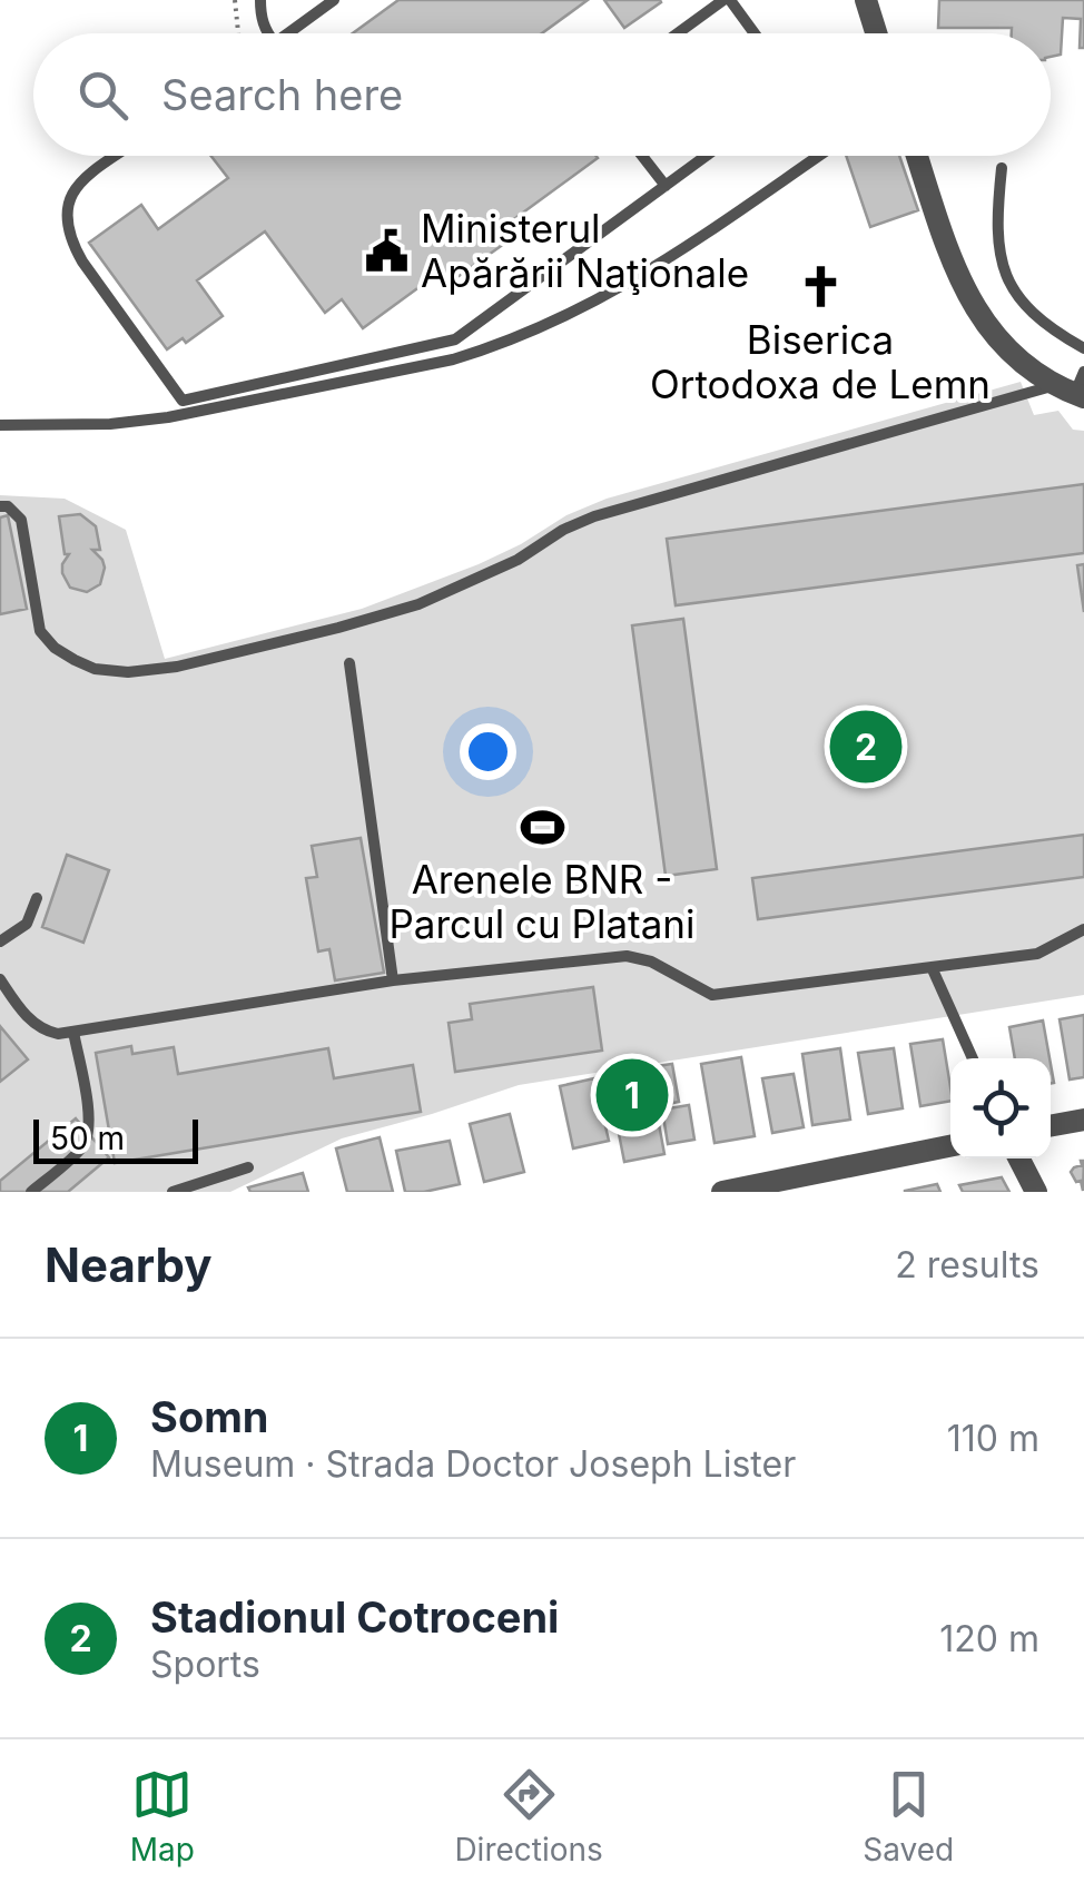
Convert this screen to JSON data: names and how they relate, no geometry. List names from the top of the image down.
{
  "places": {
    "public building": ["Ministerul Apărării Naţionale"],
    "church": ["Biserica Ortodoxa de Lemn"],
    "sports": ["Arenele BNR - Parcul cu Platani"]
  },
  "scale_bar": "50 m",
  "page": {
    "search": "Search here",
    "pins": ["2", "1"],
    "scale": "50 m",
    "heading": ["Nearby", "2 results"],
    "list": [
      {
        "mark": "1",
        "name": "Somn",
        "note": "Museum · Strada Doctor Joseph Lister",
        "value": "110 m"
      },
      {
        "mark": "2",
        "name": "Stadionul Cotroceni",
        "note": "Sports",
        "value": "120 m"
      }
    ],
    "nav": ["Map", "Directions", "Saved"]
  }
}
